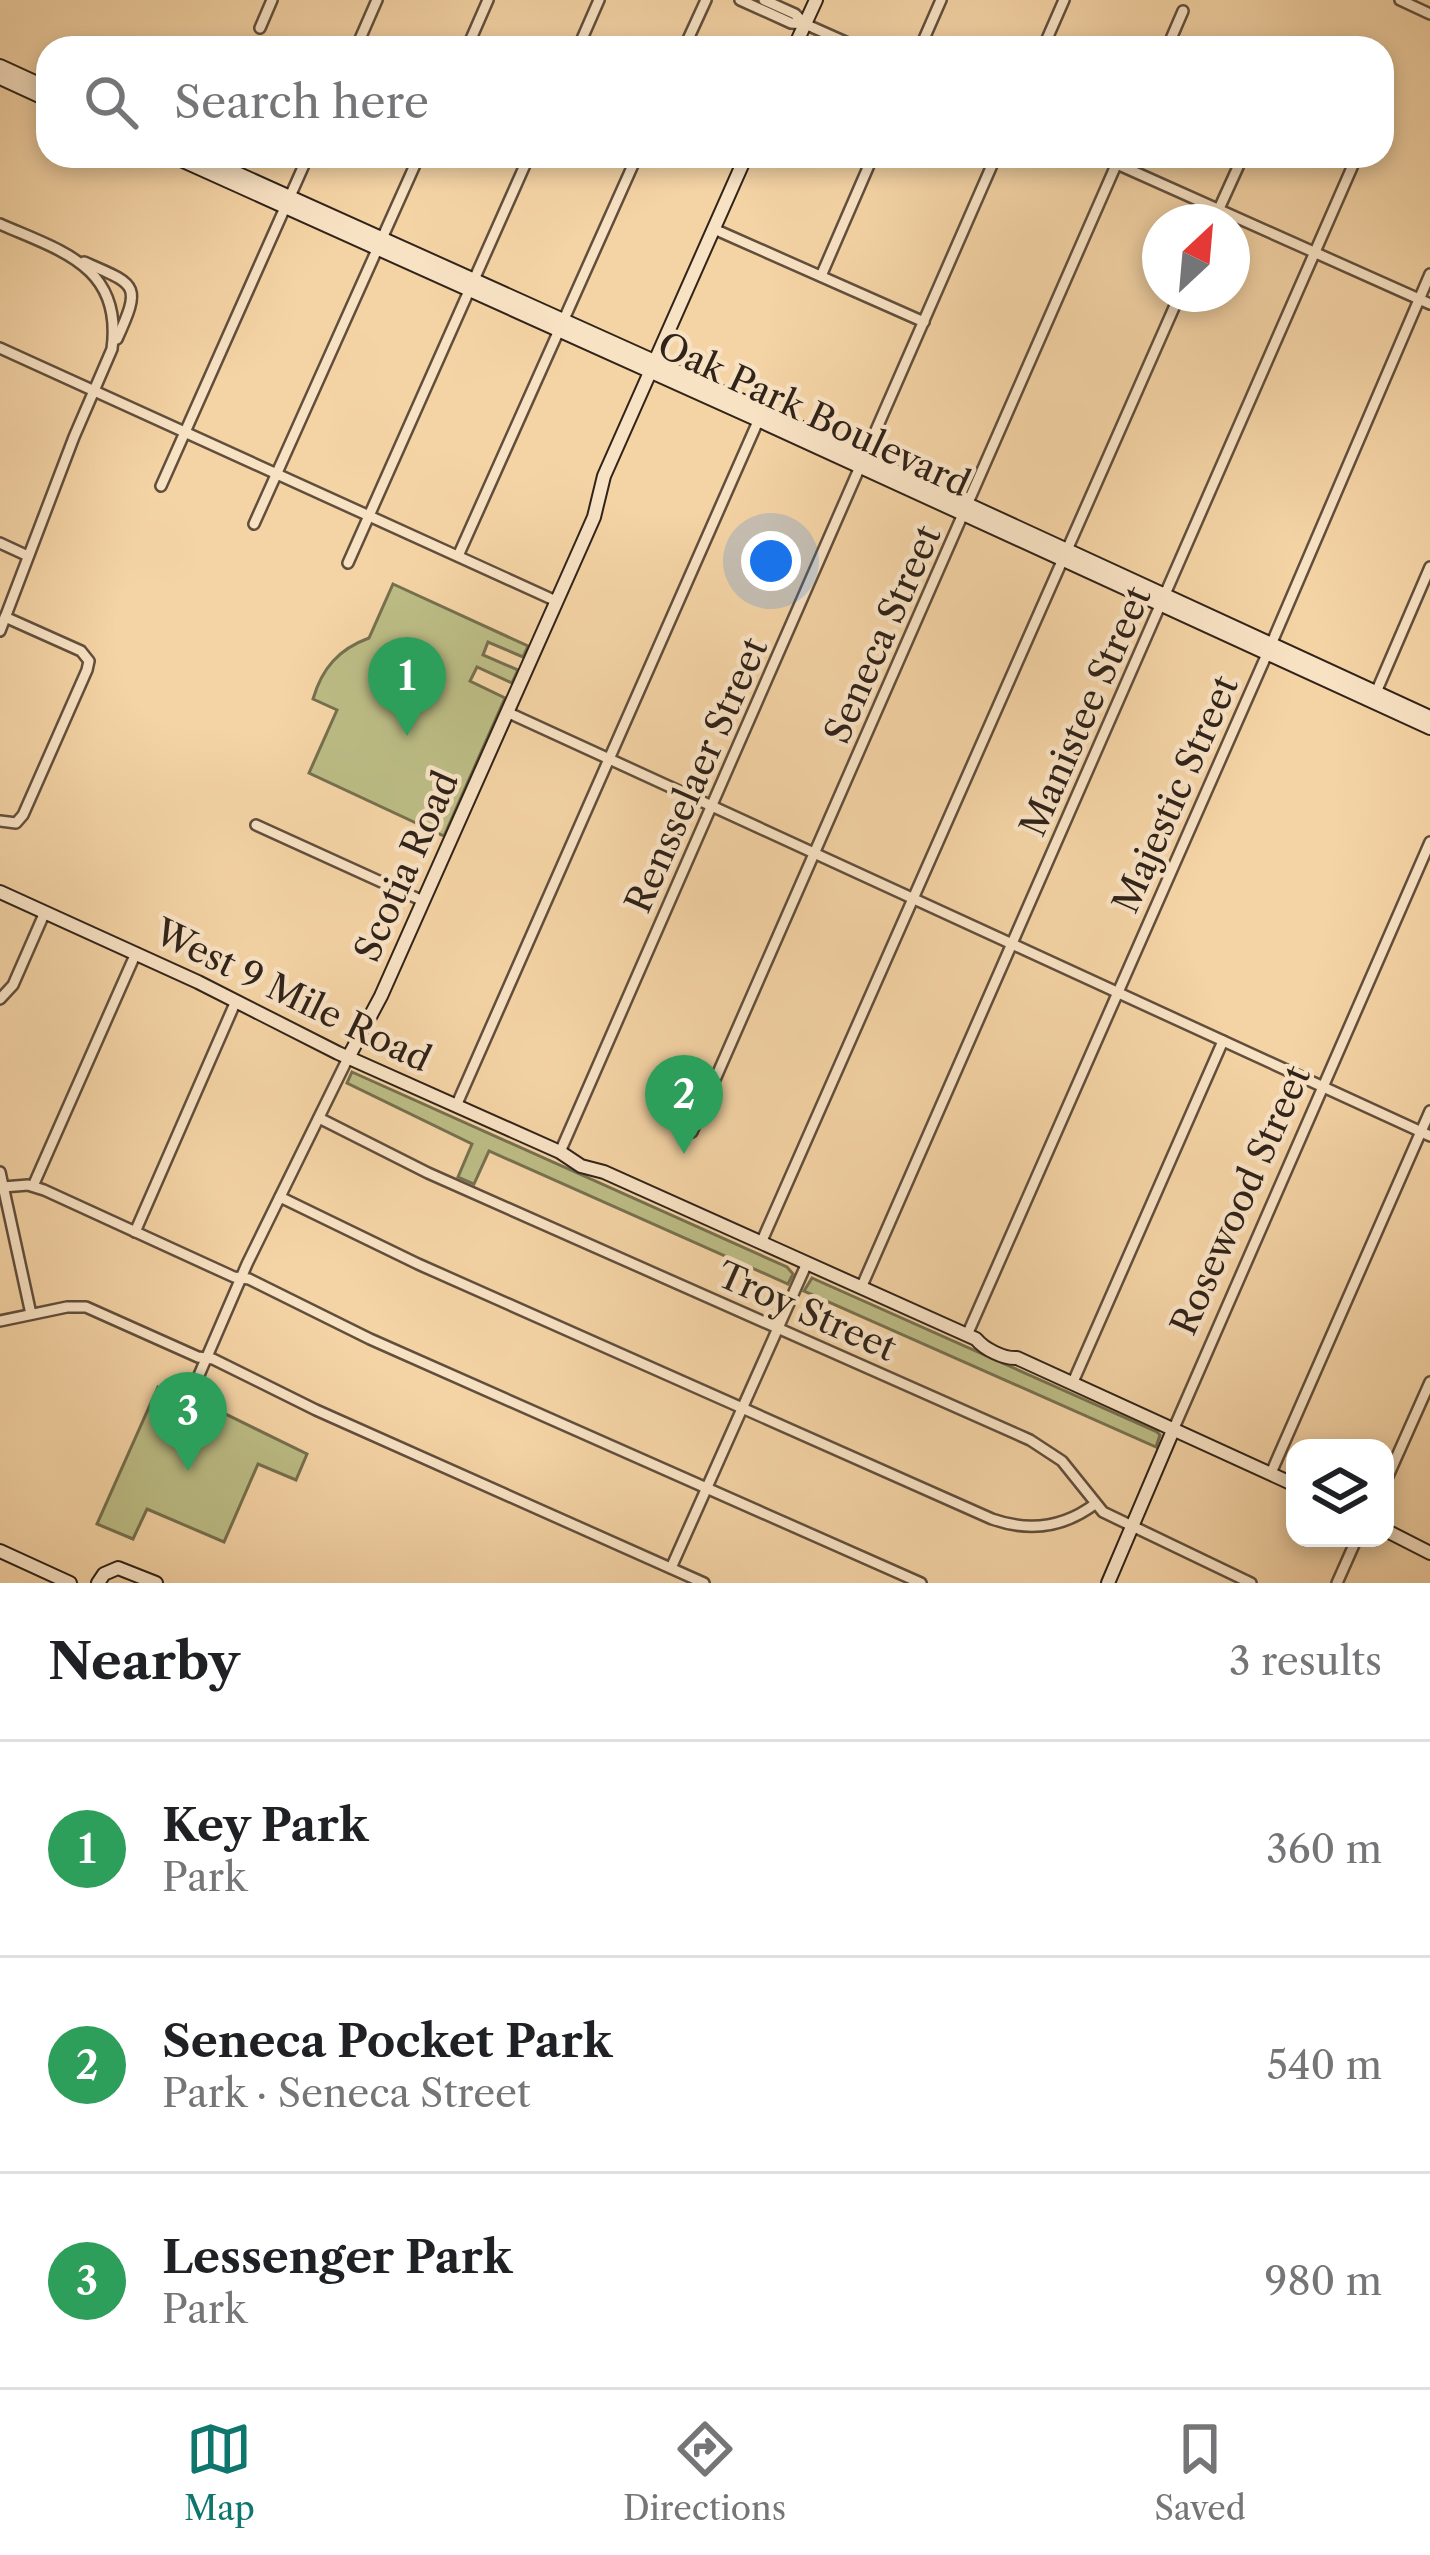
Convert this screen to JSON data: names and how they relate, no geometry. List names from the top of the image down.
{
  "streets": {
    "street": [
      "Oak Park Boulevard",
      "Seneca Street",
      "Manistee Street",
      "Rensselaer Street",
      "Majestic Street",
      "Scotia Road",
      "West 9 Mile Road",
      "Rosewood Street",
      "Troy Street"
    ]
  },
  "crossings": [
    ["Oak Park Boulevard", "Seneca Street"],
    ["Oak Park Boulevard", "Manistee Street"],
    ["Oak Park Boulevard", "Rensselaer Street"],
    ["Oak Park Boulevard", "Majestic Street"],
    ["Oak Park Boulevard", "Scotia Road"],
    ["Manistee Street", "West 9 Mile Road"],
    ["Rensselaer Street", "West 9 Mile Road"],
    ["Majestic Street", "West 9 Mile Road"],
    ["Scotia Road", "West 9 Mile Road"],
    ["Scotia Road", "Troy Street"],
    ["West 9 Mile Road", "Rosewood Street"],
    ["Rosewood Street", "Troy Street"]
  ],
  "north": "top right",
  "page": {
    "search": "Search here",
    "pins": ["1", "2", "3"],
    "heading": ["Nearby", "3 results"],
    "list": [
      {
        "mark": "1",
        "name": "Key Park",
        "note": "Park",
        "value": "360 m"
      },
      {
        "mark": "2",
        "name": "Seneca Pocket Park",
        "note": "Park · Seneca Street",
        "value": "540 m"
      },
      {
        "mark": "3",
        "name": "Lessenger Park",
        "note": "Park",
        "value": "980 m"
      }
    ],
    "nav": ["Map", "Directions", "Saved"]
  }
}
